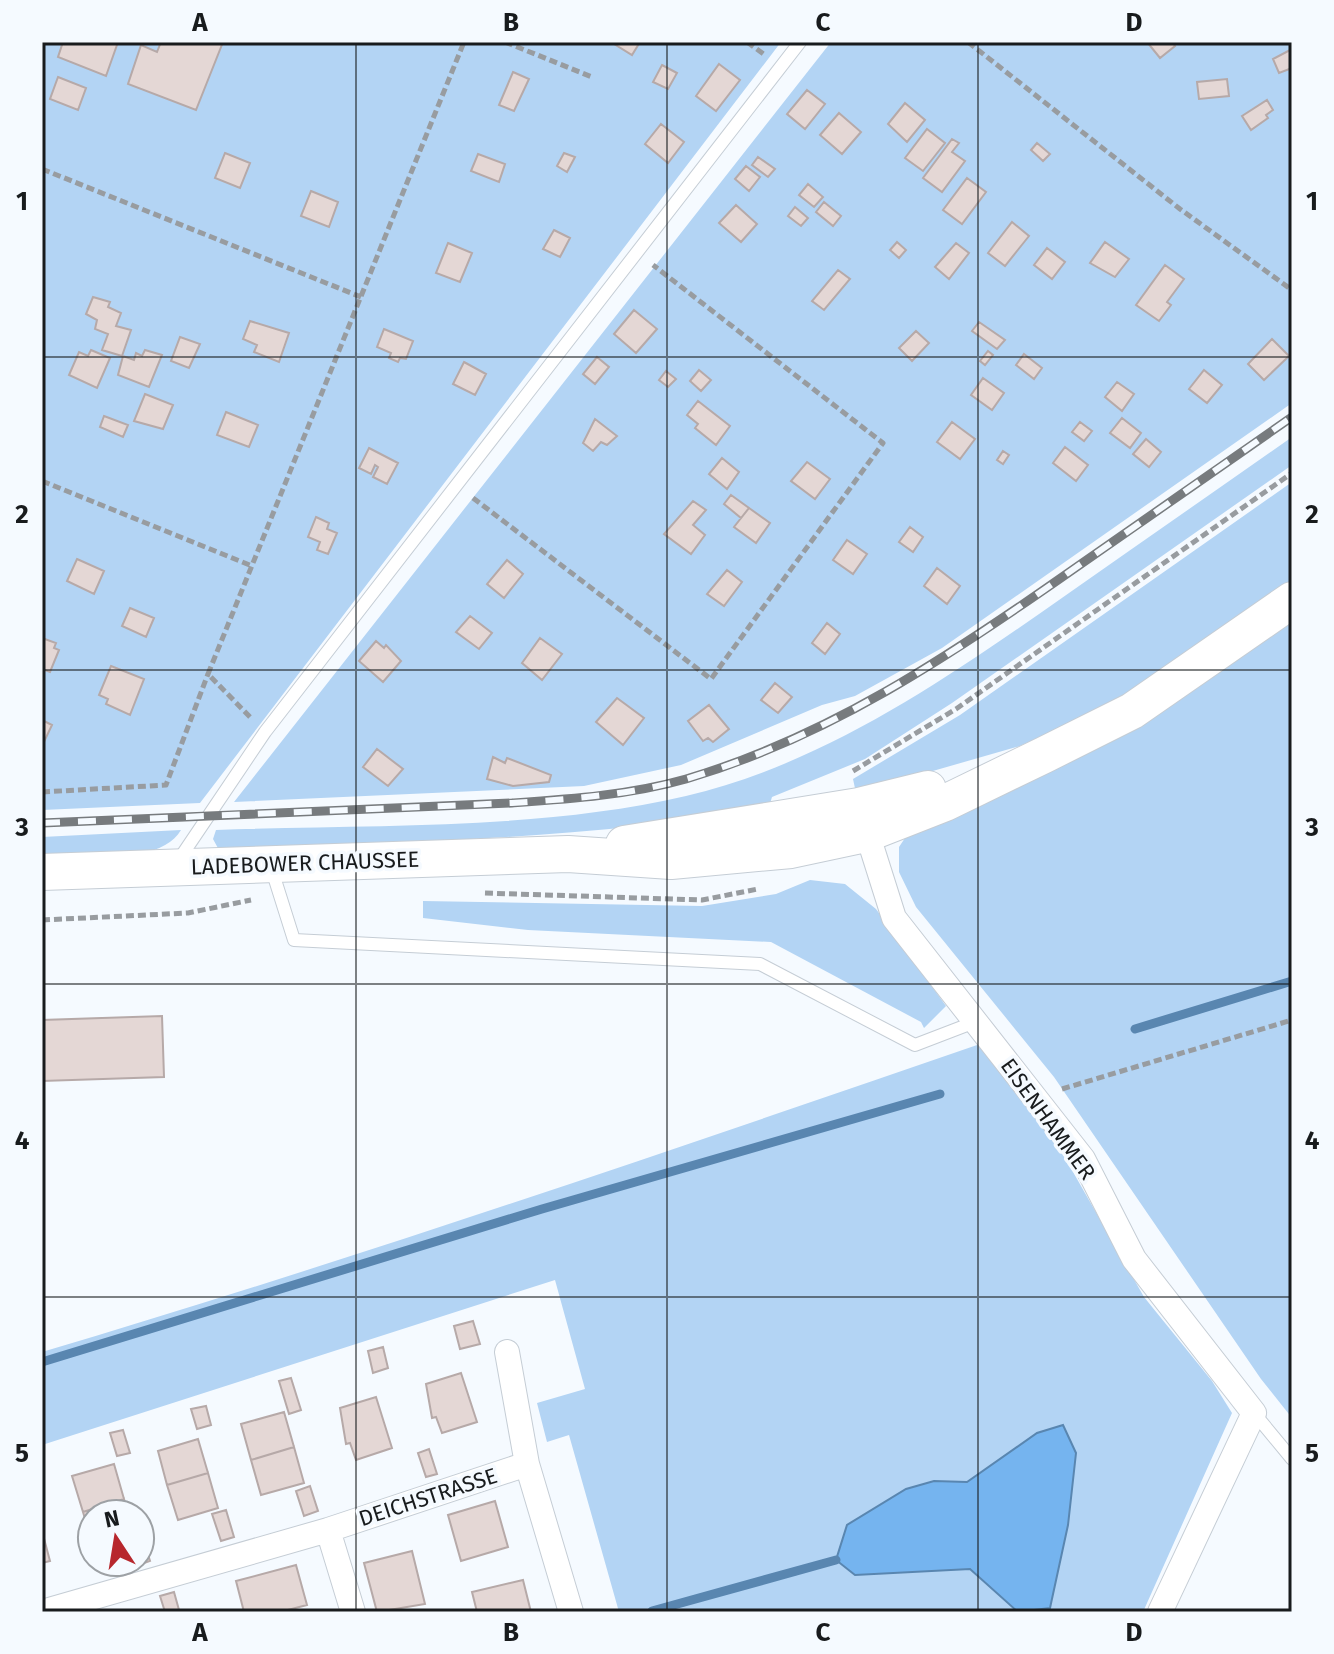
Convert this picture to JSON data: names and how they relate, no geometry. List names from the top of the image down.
{
  "streets": {
    "street": ["LADEBOWER CHAUSSEE", "EISENHAMMER", "DEICHSTRASSE"]
  },
  "crossings": [
    ["LADEBOWER CHAUSSEE", "EISENHAMMER"]
  ],
  "north": "top",
  "grid": {
    "columns": [
      "A",
      "B",
      "C",
      "D"
    ],
    "rows": [
      "1",
      "2",
      "3",
      "4",
      "5"
    ]
  }
}
